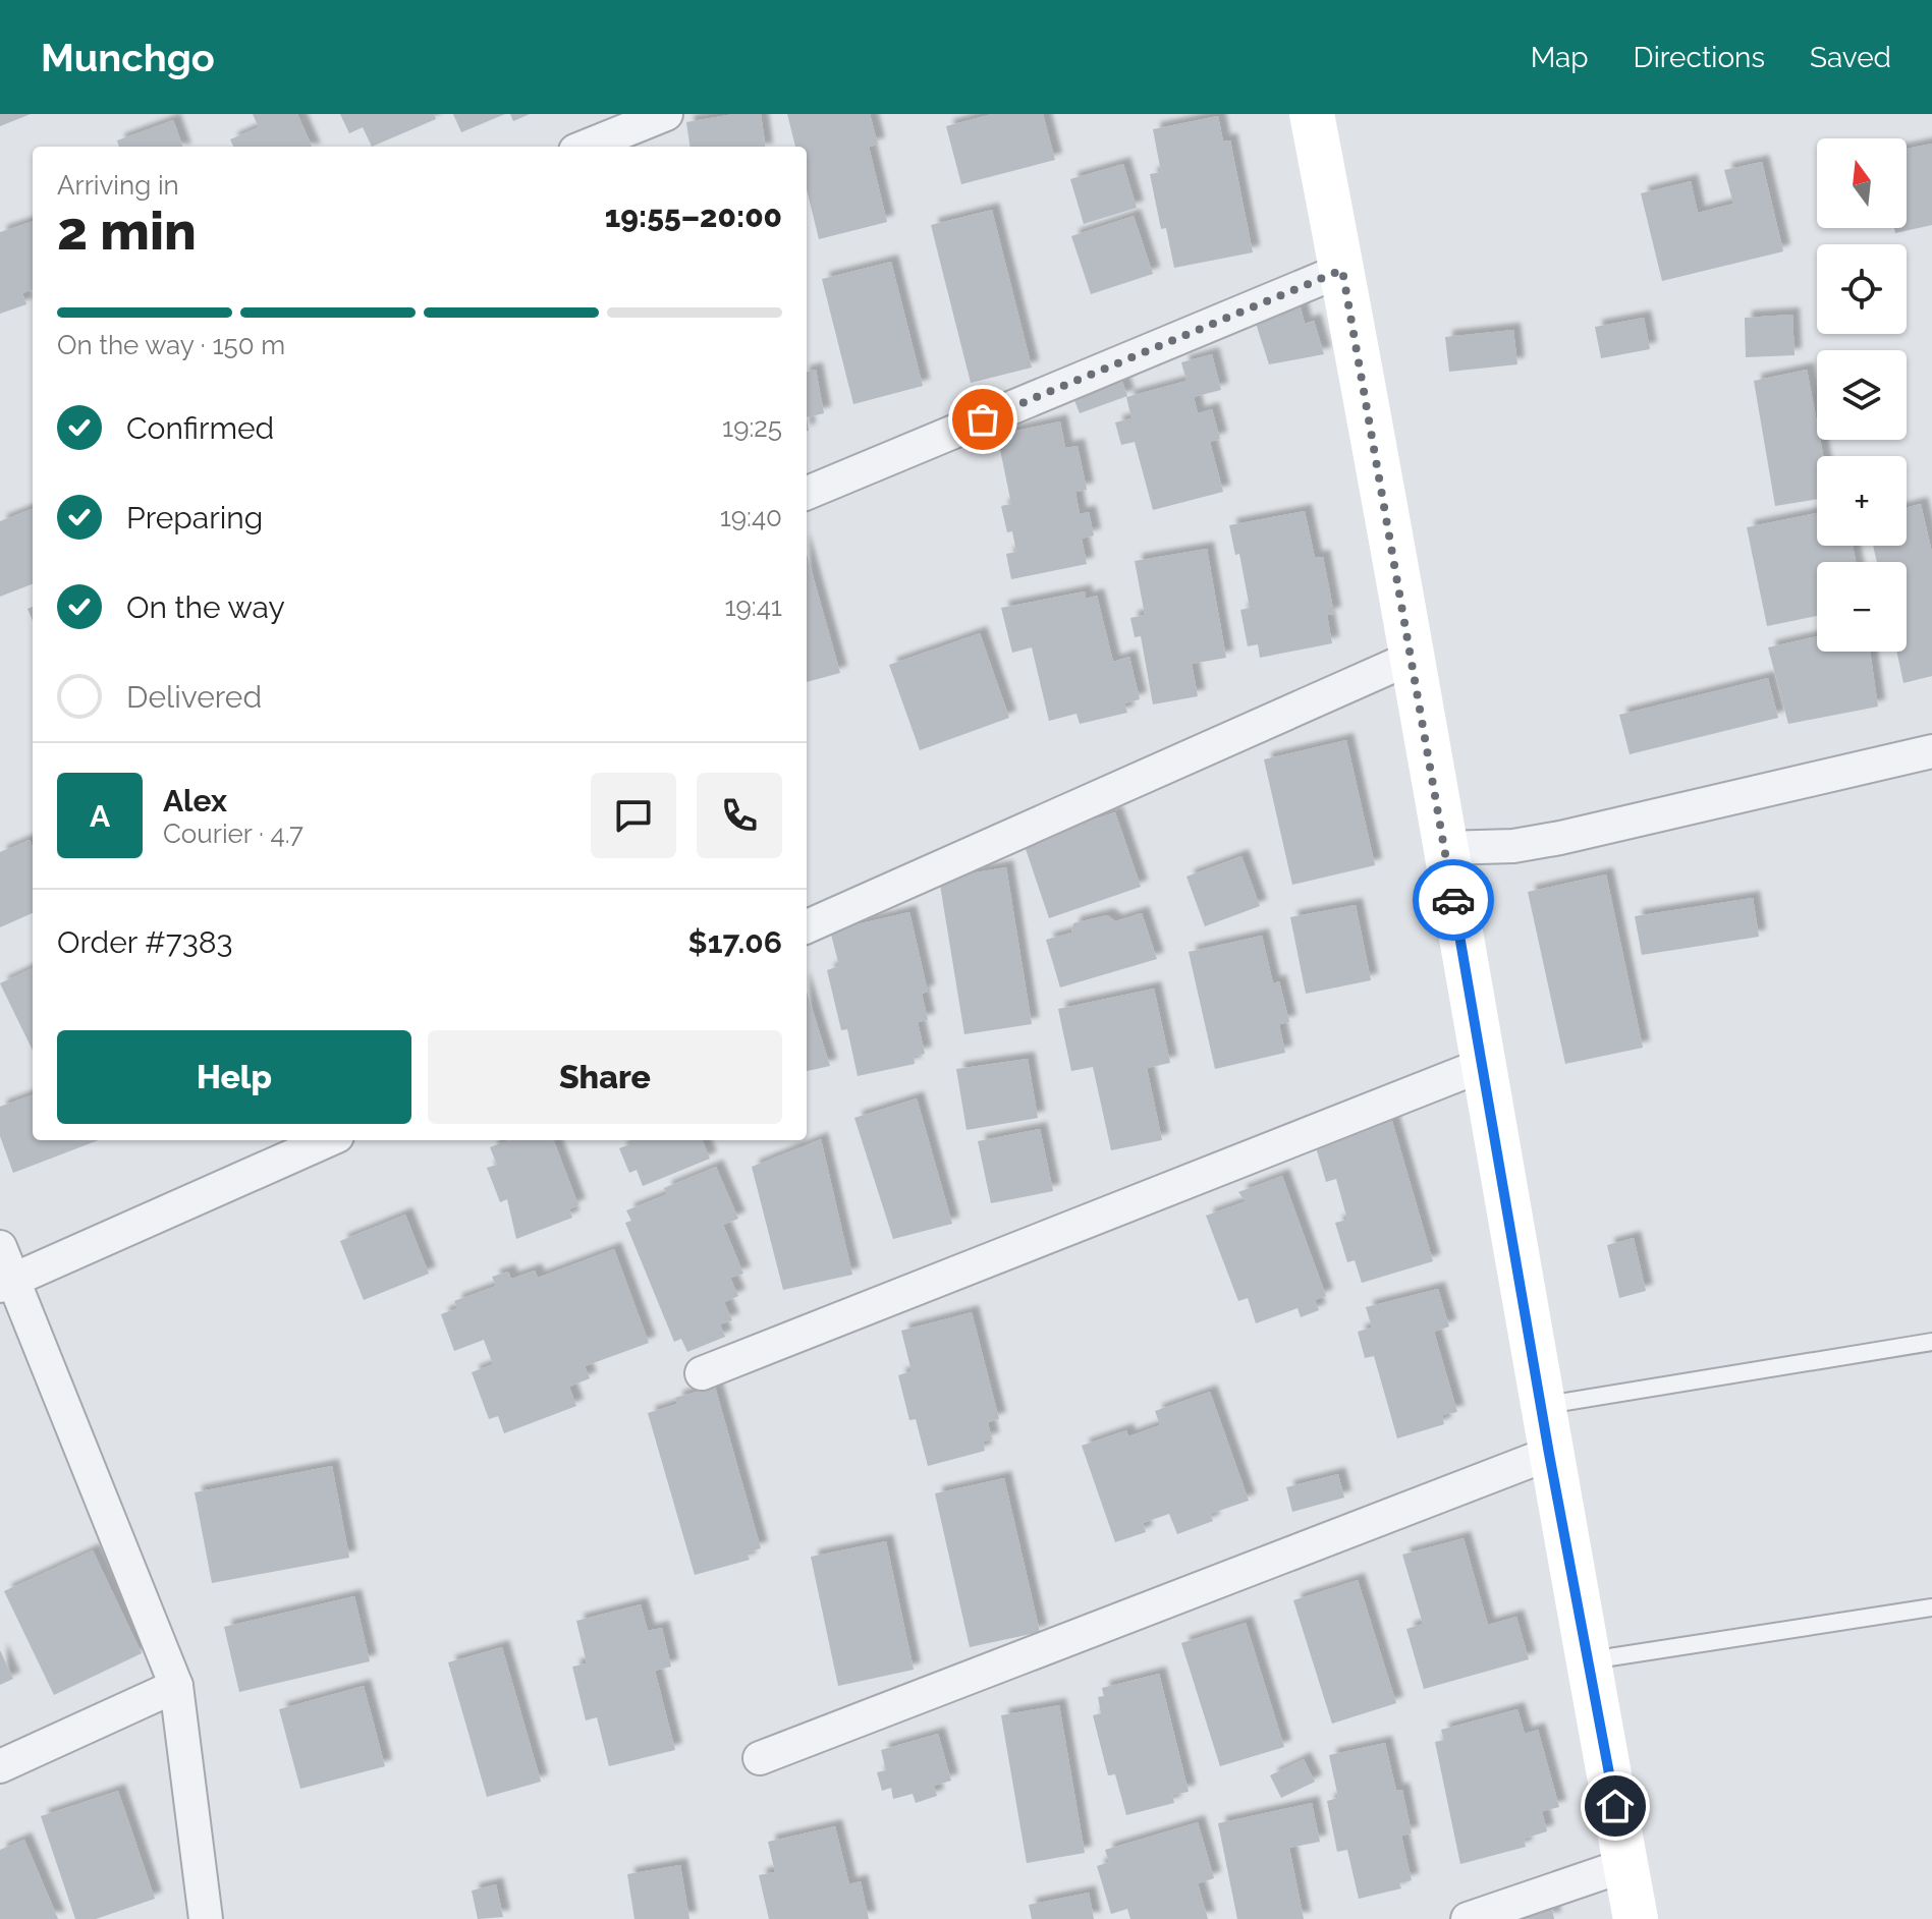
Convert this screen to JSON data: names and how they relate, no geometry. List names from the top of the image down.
{
  "north": "top",
  "page": {
    "header": "Munchgo",
    "nav": ["Map", "Directions", "Saved"],
    "map_buttons": ["+", "−"],
    "heading": ["2 min", "Arriving in", "19:55–20:00"],
    "panel": [
      "Alex",
      "Courier · 4.7",
      "Order #7383",
      "$17.06"
    ],
    "bar": "On the way · 150 m",
    "list": [
      ["Confirmed", "19:25"],
      ["Preparing", "19:40"],
      ["On the way", "19:41"],
      "Delivered"
    ],
    "round": "A",
    "buttons": ["Help", "Share"]
  }
}
